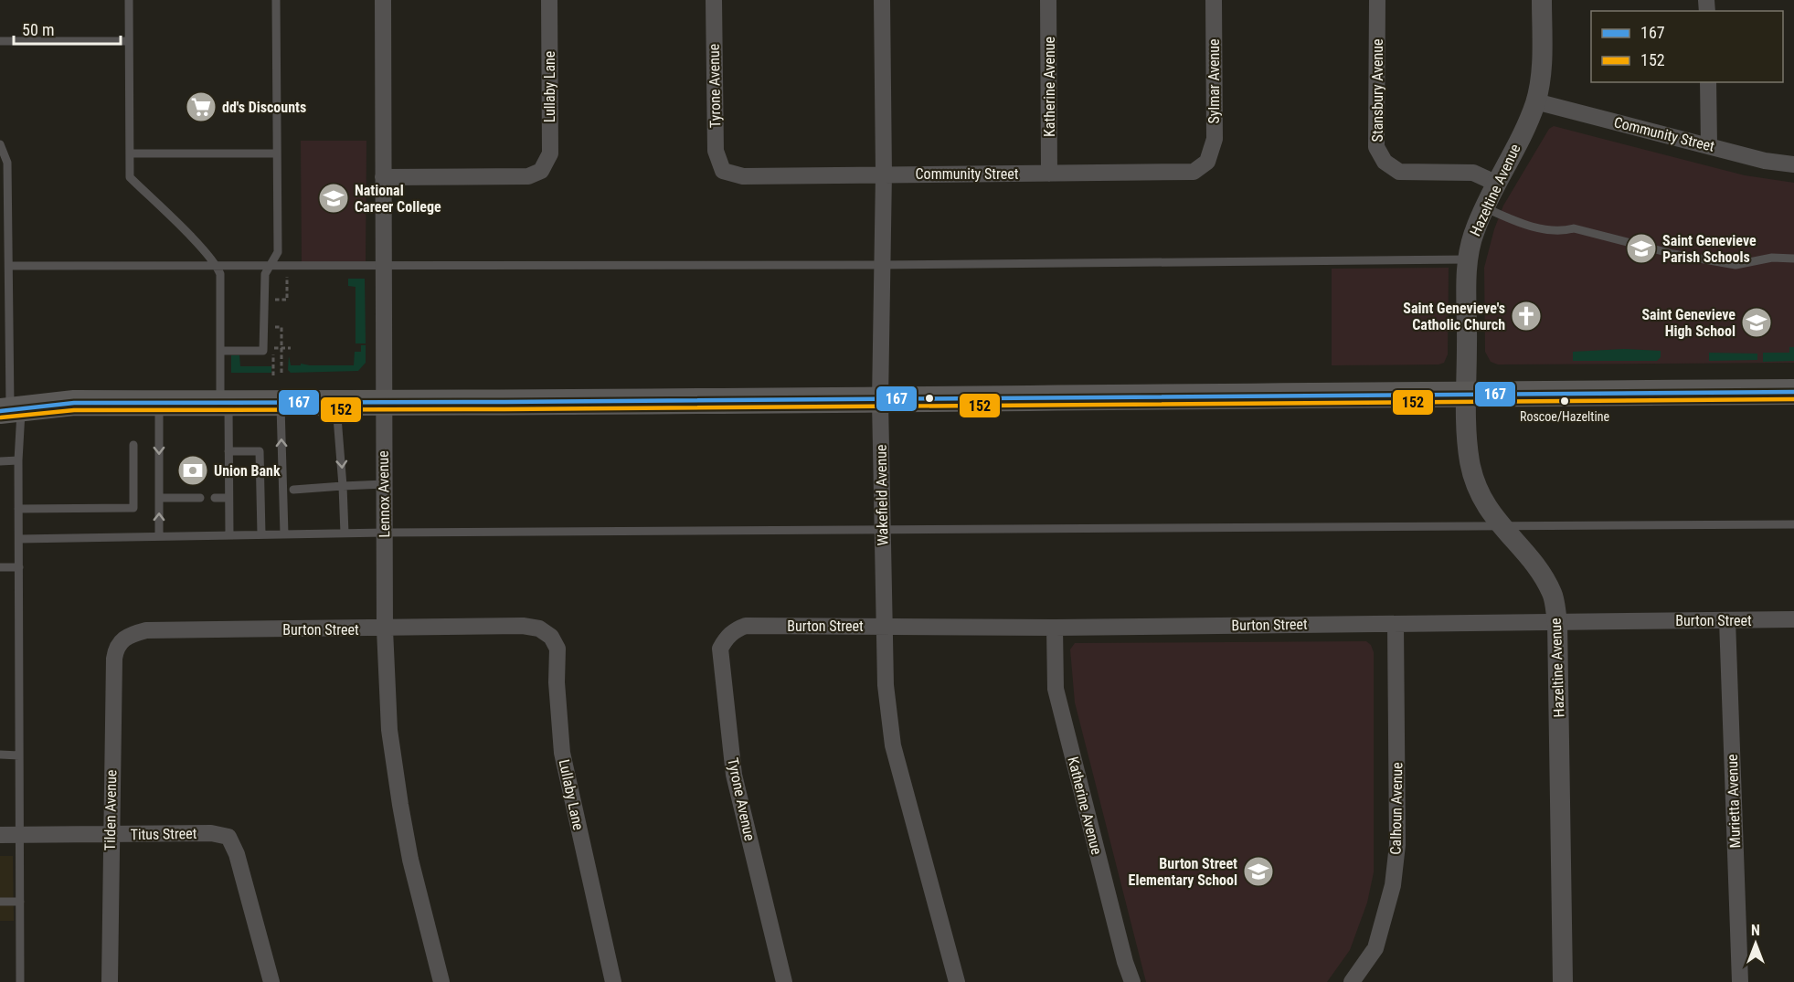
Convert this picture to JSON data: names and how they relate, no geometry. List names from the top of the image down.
{
  "streets": {
    "street": [
      "Sylmar Avenue",
      "Tyrone Avenue",
      "Lullaby Lane",
      "Katherine Avenue",
      "Stansbury Avenue",
      "Community Street",
      "Hazeltine Avenue",
      "Lennox Avenue",
      "Wakefield Avenue",
      "Burton Street",
      "Murietta Avenue",
      "Calhoun Avenue",
      "Tilden Avenue",
      "Titus Street"
    ]
  },
  "crossings": [
    ["Sylmar Avenue", "Community Street"],
    ["Tyrone Avenue", "Community Street"],
    ["Tyrone Avenue", "Burton Street"],
    ["Lullaby Lane", "Lennox Avenue"],
    ["Lullaby Lane", "Burton Street"],
    ["Katherine Avenue", "Community Street"],
    ["Katherine Avenue", "Burton Street"],
    ["Stansbury Avenue", "Hazeltine Avenue"],
    ["Community Street", "Hazeltine Avenue"],
    ["Community Street", "Wakefield Avenue"],
    ["Hazeltine Avenue", "Burton Street"],
    ["Lennox Avenue", "Burton Street"],
    ["Wakefield Avenue", "Burton Street"],
    ["Burton Street", "Murietta Avenue"],
    ["Burton Street", "Calhoun Avenue"],
    ["Burton Street", "Tilden Avenue"],
    ["Tilden Avenue", "Titus Street"]
  ],
  "places": {
    "supermarket": ["dd's Discounts"],
    "school or university": [
      "National Career College",
      "Saint Genevieve Parish Schools",
      "Saint Genevieve High School",
      "Burton Street Elementary School"
    ],
    "church": ["Saint Genevieve's Catholic Church"],
    "other": ["Roscoe/Hazeltine"],
    "bank": ["Union Bank"]
  },
  "lines": ["transit line 167", "transit line 152"],
  "legend": ["167", "152"],
  "scale_bar": "50 m",
  "north": "top"
}
